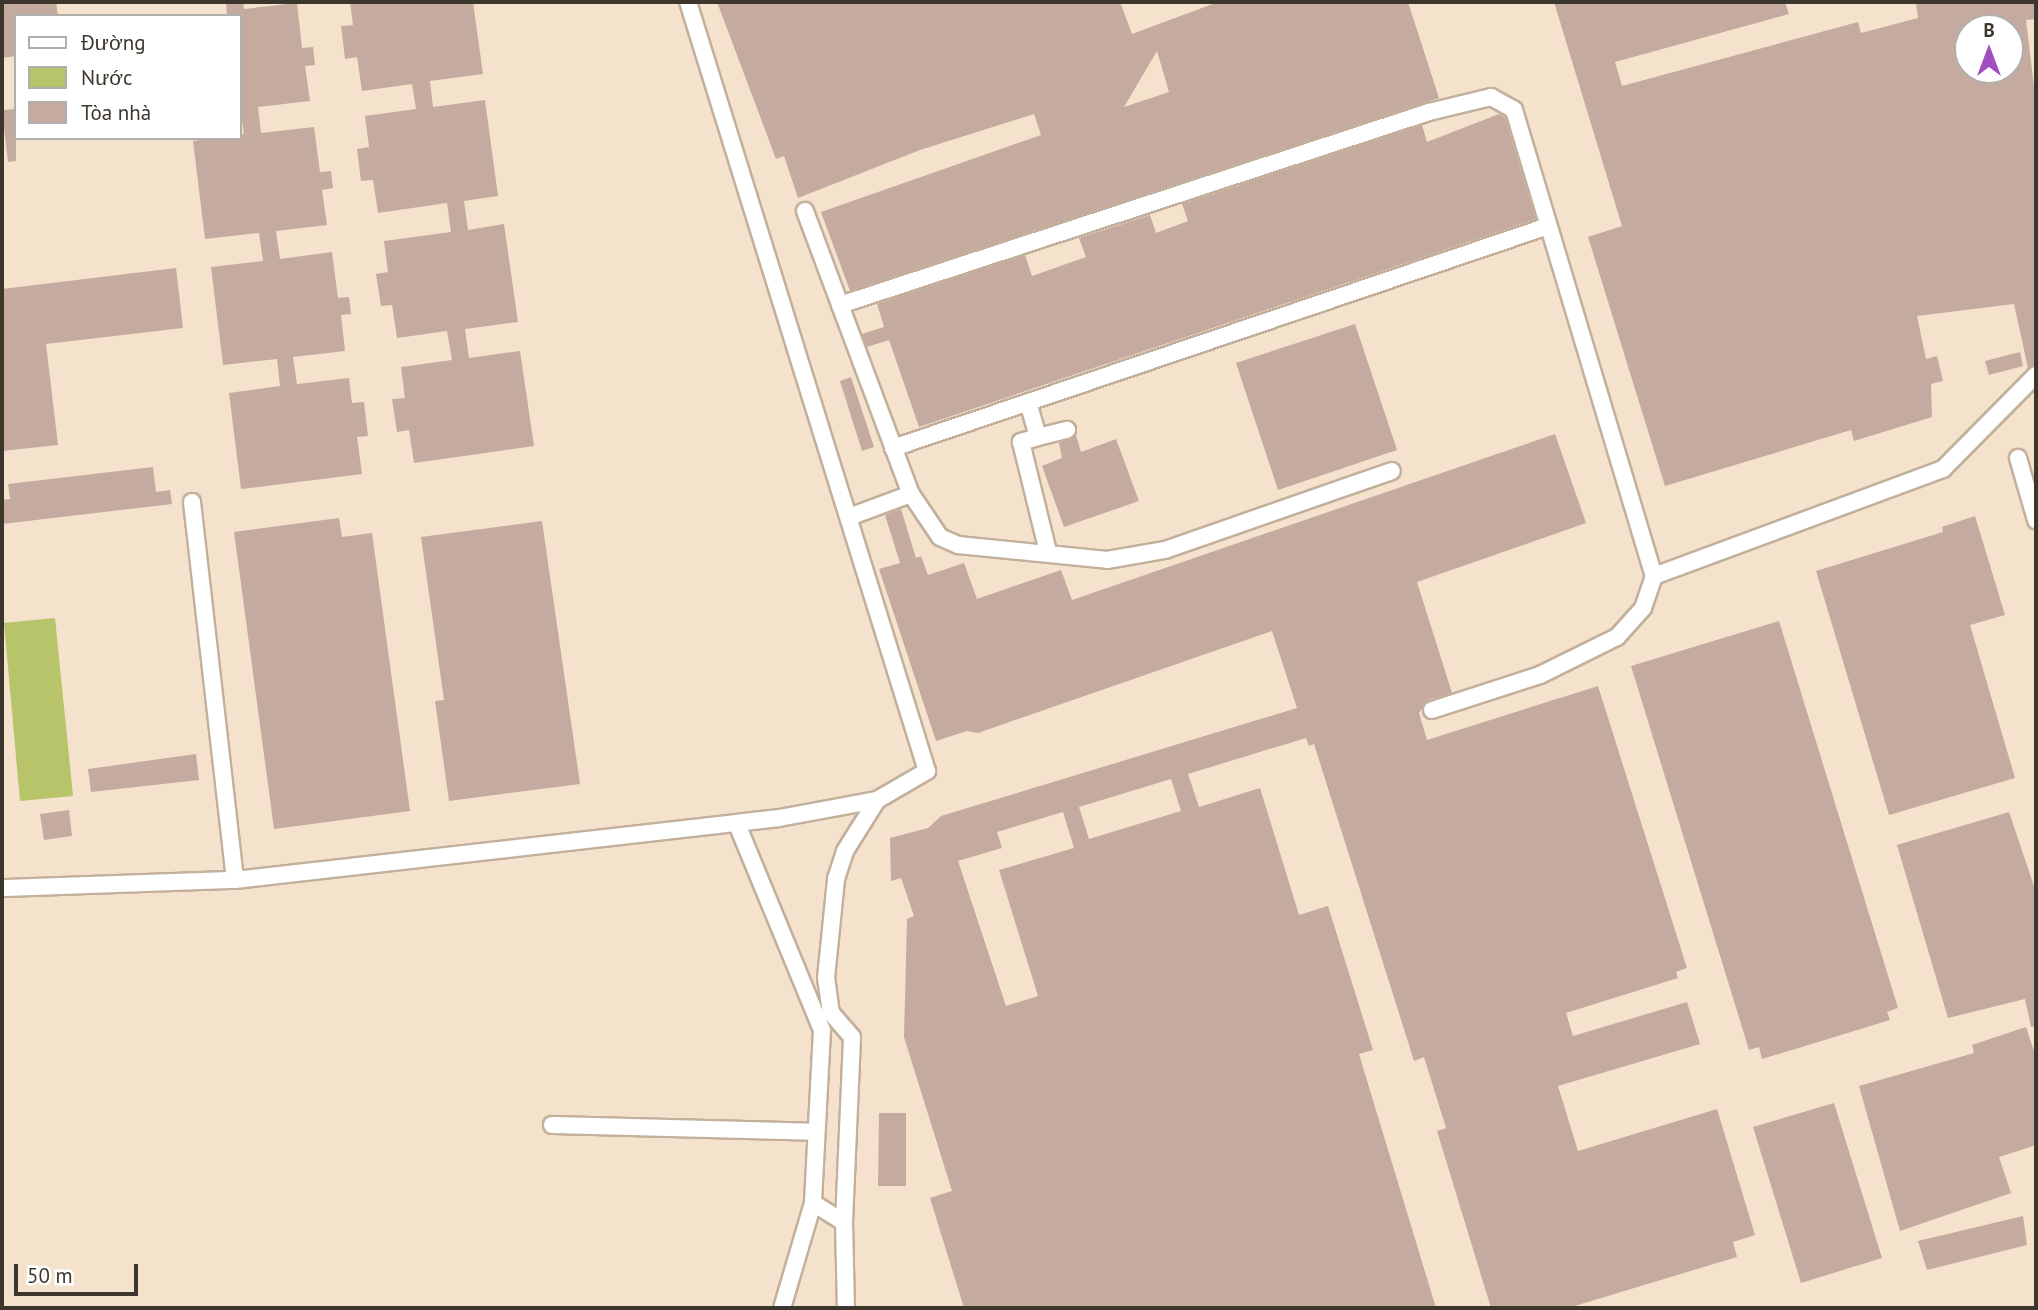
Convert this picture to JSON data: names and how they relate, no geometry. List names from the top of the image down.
{
  "legend": ["Đường", "Nước", "Tòa nhà"],
  "scale_bar": "50 m",
  "north": "top"
}
